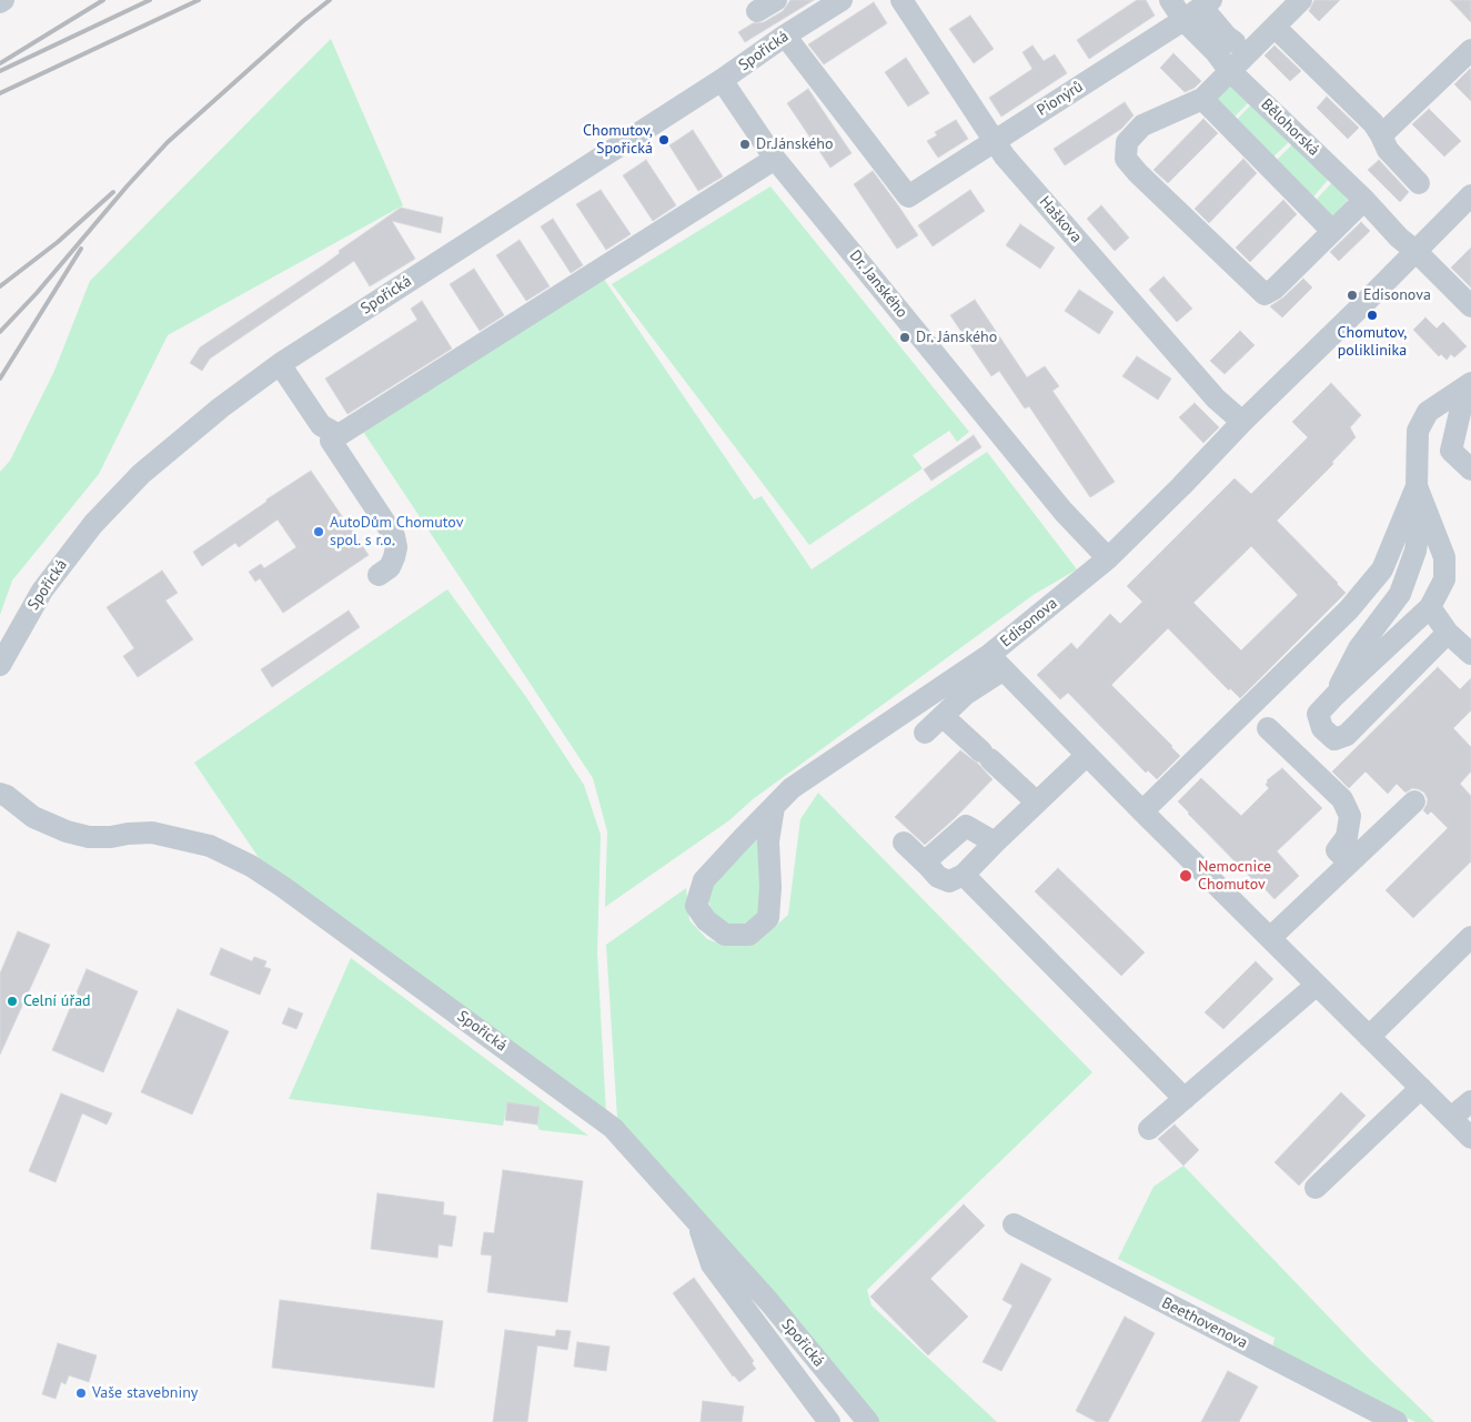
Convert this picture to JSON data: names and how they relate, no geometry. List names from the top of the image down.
{
  "streets": {
    "street": [
      "Spořická",
      "Pionýrů",
      "Bělohorská",
      "Haškova",
      "Dr. Janského",
      "Edisonova",
      "Beethovenova"
    ]
  },
  "crossings": [
    ["Spořická", "Pionýrů"],
    ["Spořická", "Dr. Janského"],
    ["Pionýrů", "Bělohorská"],
    ["Pionýrů", "Haškova"],
    ["Bělohorská", "Edisonova"],
    ["Haškova", "Edisonova"],
    ["Dr. Janského", "Edisonova"]
  ],
  "places": [
    "Chomutov, Spořická",
    "Dr.Jánského",
    "Edisonova",
    "Chomutov, poliklinika",
    "Dr. Jánského",
    "AutoDům Chomutov spol. s r.o.",
    "Nemocnice Chomutov",
    "Celní úřad",
    "Vaše stavebniny"
  ]
}
